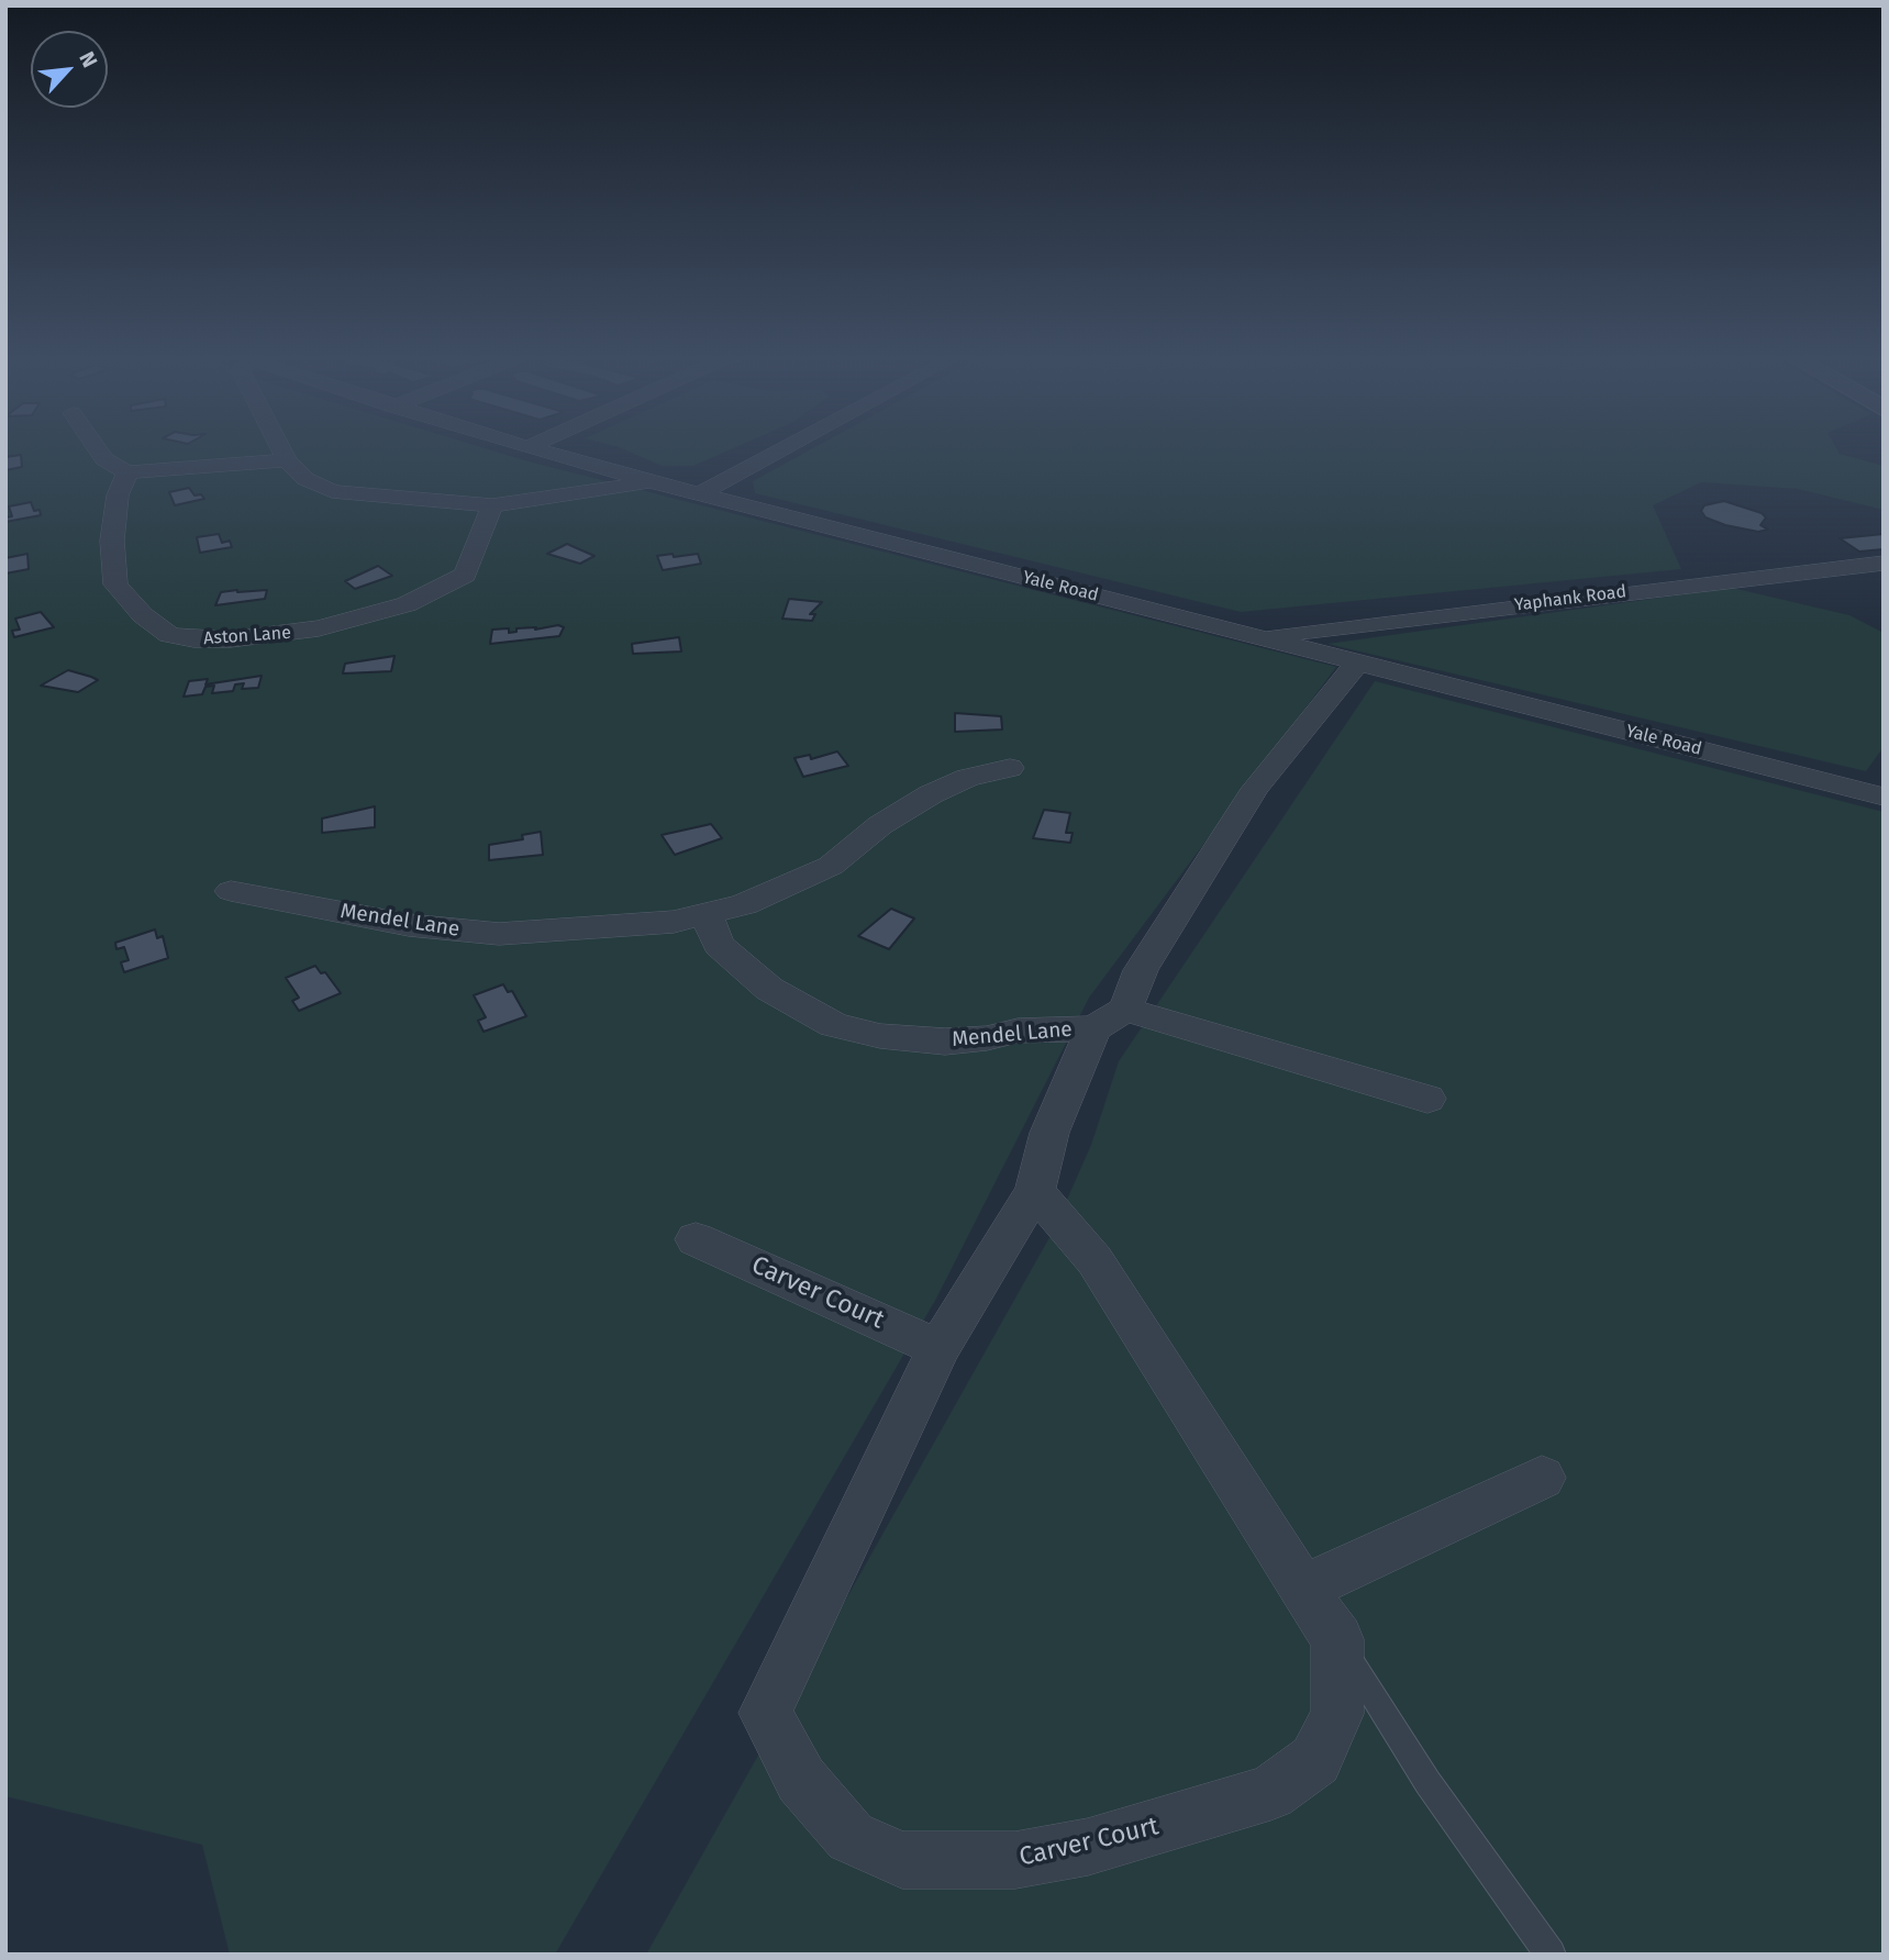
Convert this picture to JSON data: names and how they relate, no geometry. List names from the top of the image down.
{
  "streets": {
    "street": [
      "Yale Road",
      "Yaphank Road",
      "Aston Lane",
      "Mendel Lane",
      "Carver Court"
    ]
  },
  "crossings": [
    ["Yale Road", "Yaphank Road"],
    ["Mendel Lane", "Carver Court"]
  ],
  "north": "top right"
}
